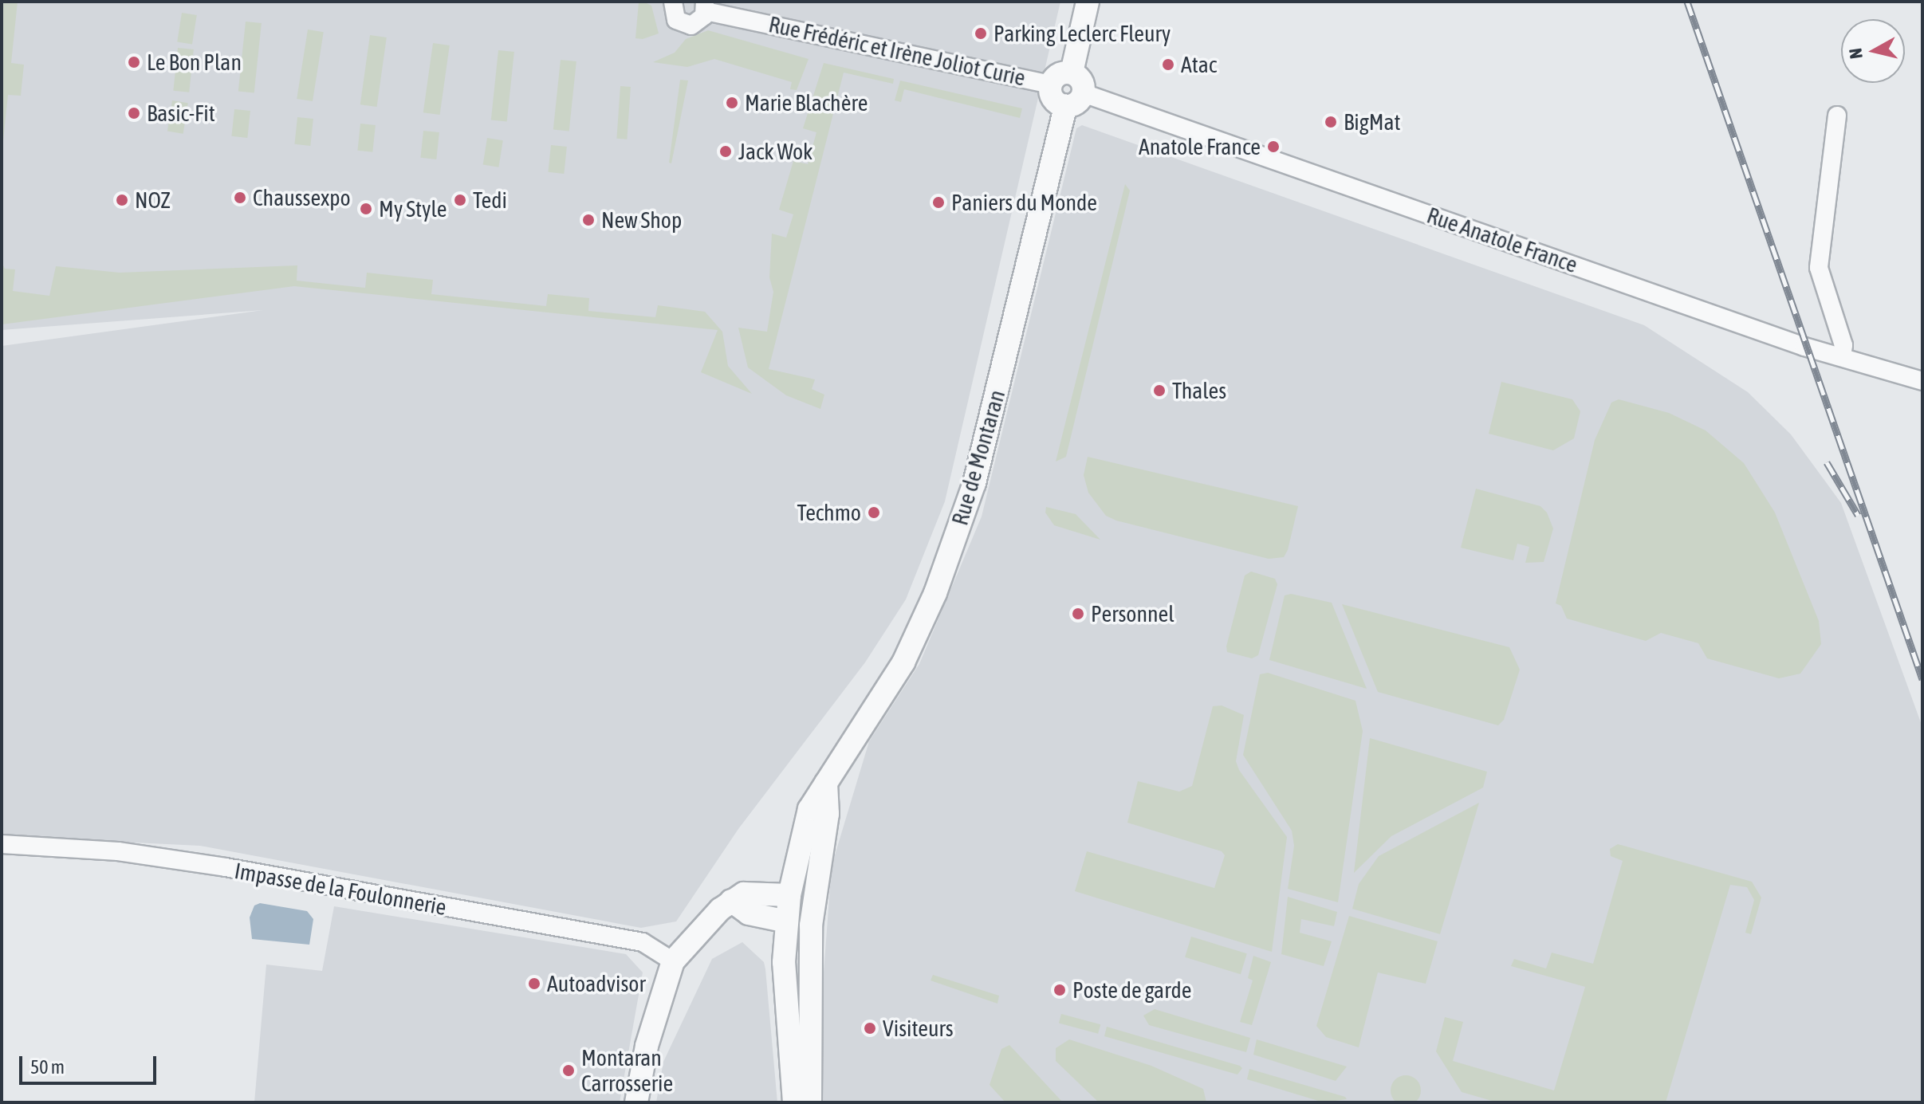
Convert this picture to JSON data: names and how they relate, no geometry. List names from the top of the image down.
{
  "streets": {
    "street": [
      "Rue Frédéric et Irène Joliot Curie",
      "Rue Anatole France",
      "Rue de Montaran",
      "Impasse de la Foulonnerie"
    ]
  },
  "crossings": [
    ["Rue Frédéric et Irène Joliot Curie", "Rue Anatole France"],
    ["Rue Frédéric et Irène Joliot Curie", "Rue de Montaran"],
    ["Rue Anatole France", "Rue de Montaran"]
  ],
  "places": [
    "Parking Leclerc Fleury",
    "Le Bon Plan",
    "Atac",
    "Marie Blachère",
    "Basic-Fit",
    "BigMat",
    "Anatole France",
    "Jack Wok",
    "Chaussexpo",
    "NOZ",
    "Tedi",
    "Paniers du Monde",
    "My Style",
    "New Shop",
    "Thales",
    "Techmo",
    "Personnel",
    "Autoadvisor",
    "Poste de garde",
    "Visiteurs",
    "Montaran Carrosserie"
  ],
  "scale_bar": "50 m",
  "north": "left"
}
